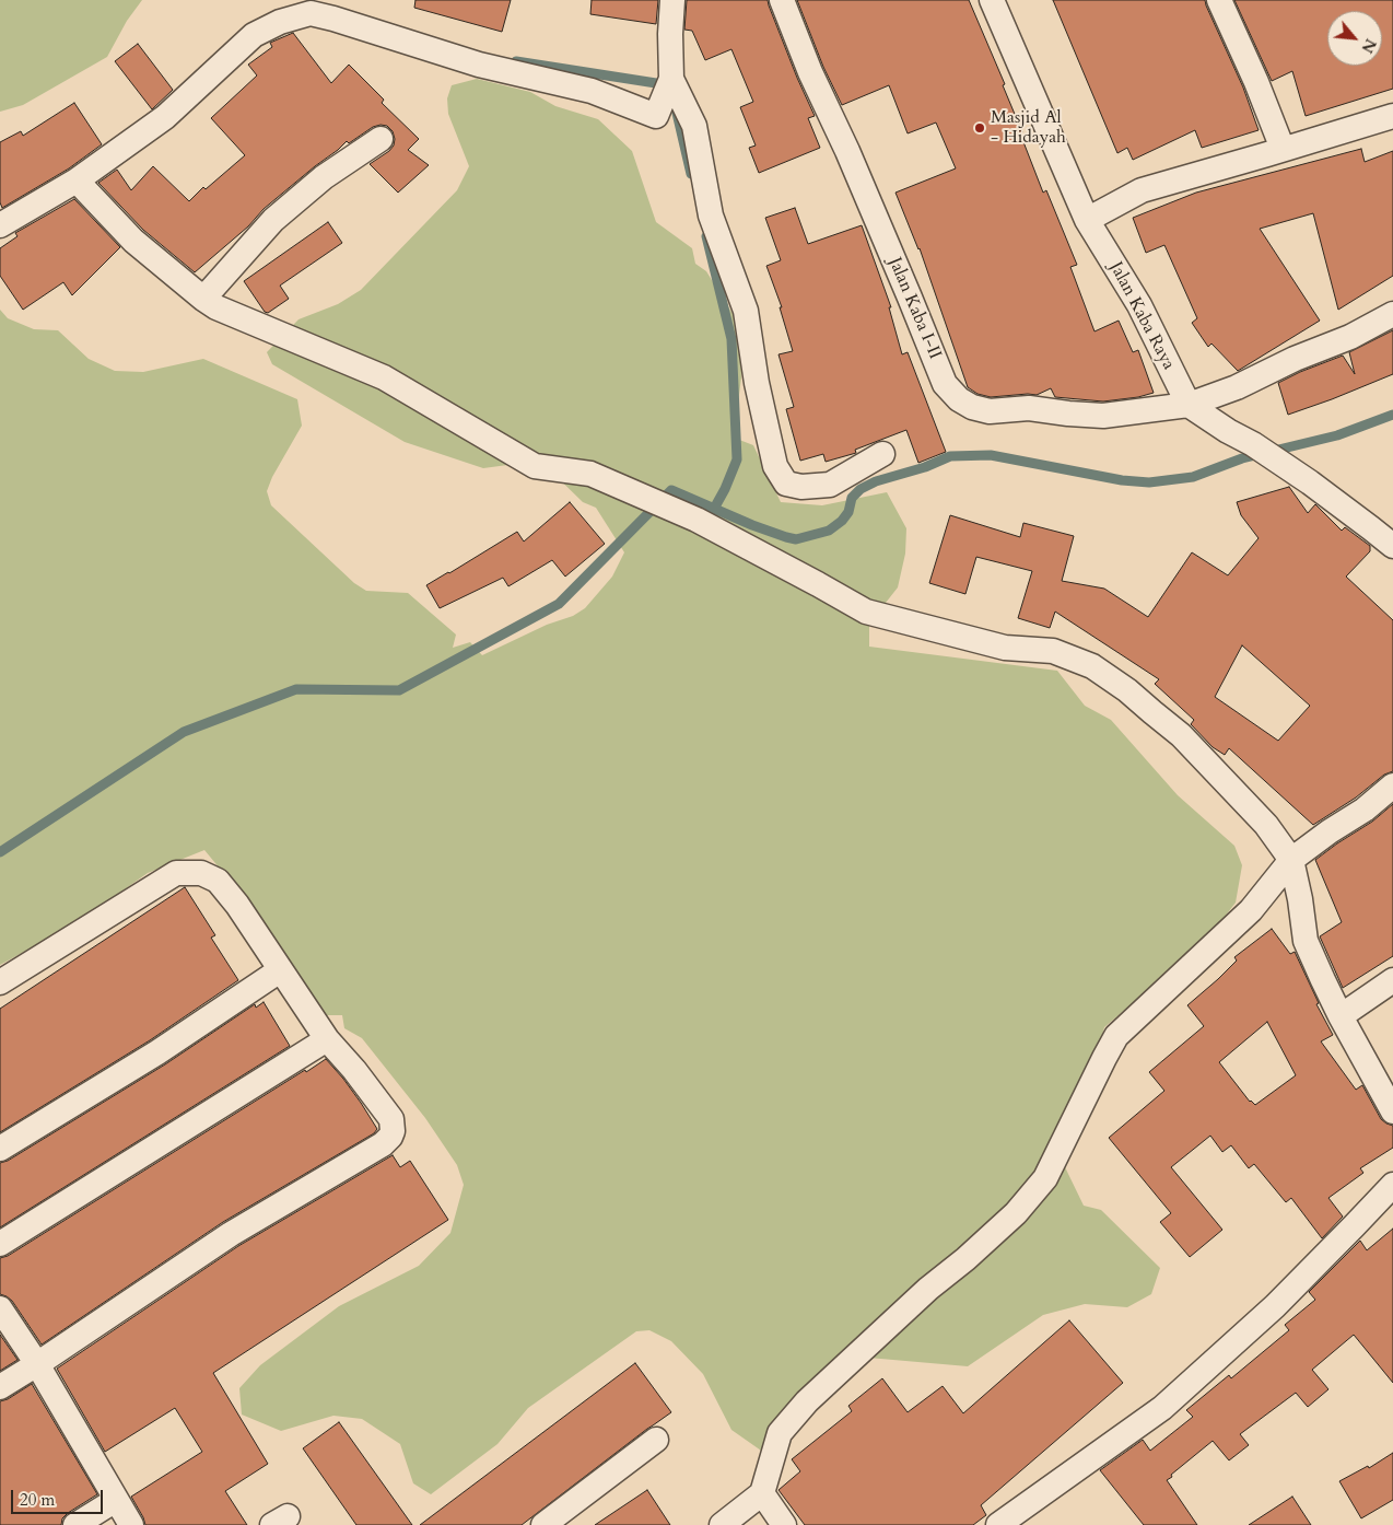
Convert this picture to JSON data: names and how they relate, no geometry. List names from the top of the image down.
{
  "streets": {
    "street": ["Jalan Kaba I-II", "Jalan Kaba Raya"]
  },
  "crossings": [
    ["Jalan Kaba I-II", "Jalan Kaba Raya"]
  ],
  "places": ["Masjid Al - Hidayah"],
  "scale_bar": "20 m",
  "north": "bottom right"
}
